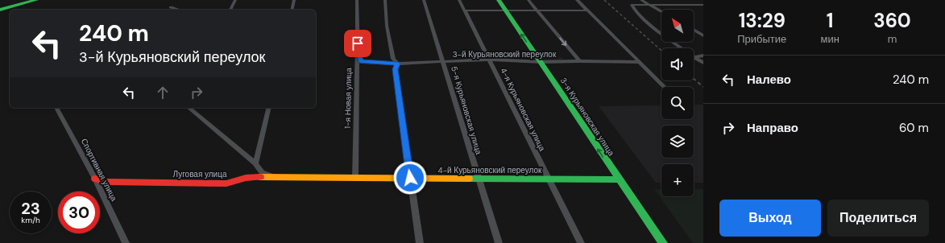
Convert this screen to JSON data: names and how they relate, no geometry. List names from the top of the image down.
{
  "streets": {
    "street": [
      "3-й Курьяновский переулок",
      "1-я Новая улица",
      "4-я Курьяновская улица",
      "5-я Курьяновская улица",
      "3-я Курьяновская улица",
      "Спортивная улица",
      "4-й Курьяновский переулок",
      "Луговая улица"
    ]
  },
  "crossings": [
    ["3-й Курьяновский переулок", "1-я Новая улица"],
    ["3-й Курьяновский переулок", "4-я Курьяновская улица"],
    ["3-й Курьяновский переулок", "5-я Курьяновская улица"],
    ["3-й Курьяновский переулок", "3-я Курьяновская улица"],
    ["1-я Новая улица", "4-й Курьяновский переулок"],
    ["1-я Новая улица", "Луговая улица"],
    ["4-я Курьяновская улица", "4-й Курьяновский переулок"],
    ["5-я Курьяновская улица", "4-й Курьяновский переулок"],
    ["3-я Курьяновская улица", "4-й Курьяновский переулок"],
    ["Спортивная улица", "Луговая улица"],
    ["4-й Курьяновский переулок", "Луговая улица"]
  ],
  "north": "top left",
  "page": {
    "eta": [
      "13:29",
      "Прибытие",
      "1",
      "мин",
      "360",
      "m"
    ],
    "map_buttons": "+",
    "turn": ["240 m", "3-й Курьяновский переулок"],
    "list": [
      {
        "name": "Налево",
        "value": "240 m"
      },
      {
        "name": "Направо",
        "value": "60 m"
      }
    ],
    "speed": "23 km/h",
    "limit": "30",
    "buttons": ["Выход", "Поделиться"]
  }
}
